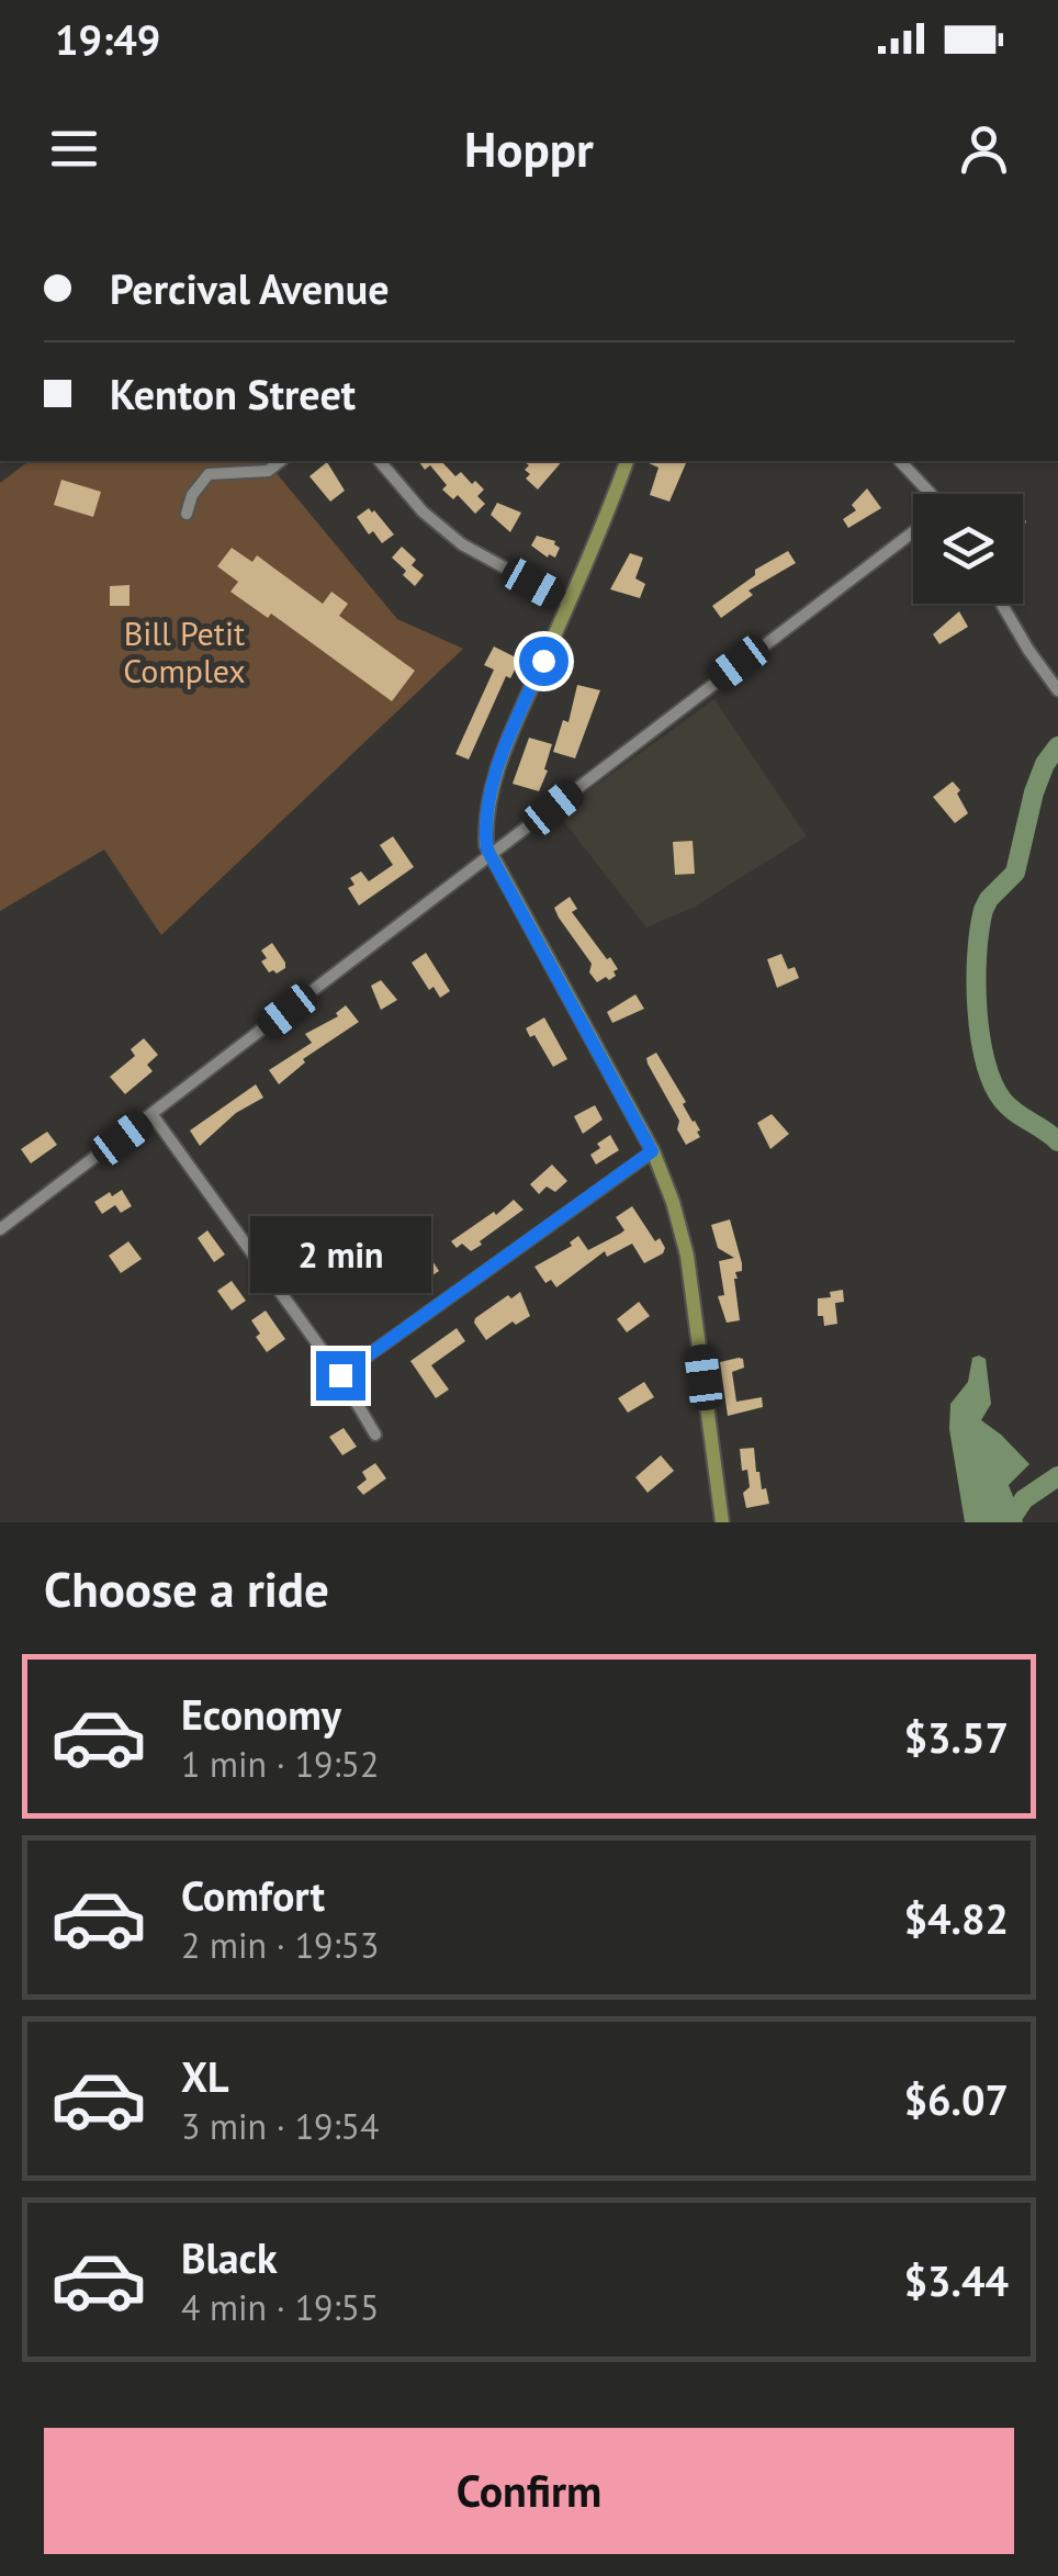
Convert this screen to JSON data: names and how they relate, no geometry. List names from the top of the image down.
{
  "parks": ["Bill Petit Complex"],
  "page": {
    "status": "19:49",
    "header": "Hoppr",
    "banner": ["Percival Avenue", "Kenton Street"],
    "bubble": "2 min",
    "heading": "Choose a ride",
    "list": [
      {
        "name": "Economy",
        "note": "1 min · 19:52",
        "value": "$3.57"
      },
      {
        "name": "Comfort",
        "note": "2 min · 19:53",
        "value": "$4.82"
      },
      {
        "name": "XL",
        "note": "3 min · 19:54",
        "value": "$6.07"
      },
      {
        "name": "Black",
        "note": "4 min · 19:55",
        "value": "$3.44"
      }
    ],
    "buttons": "Confirm"
  }
}
